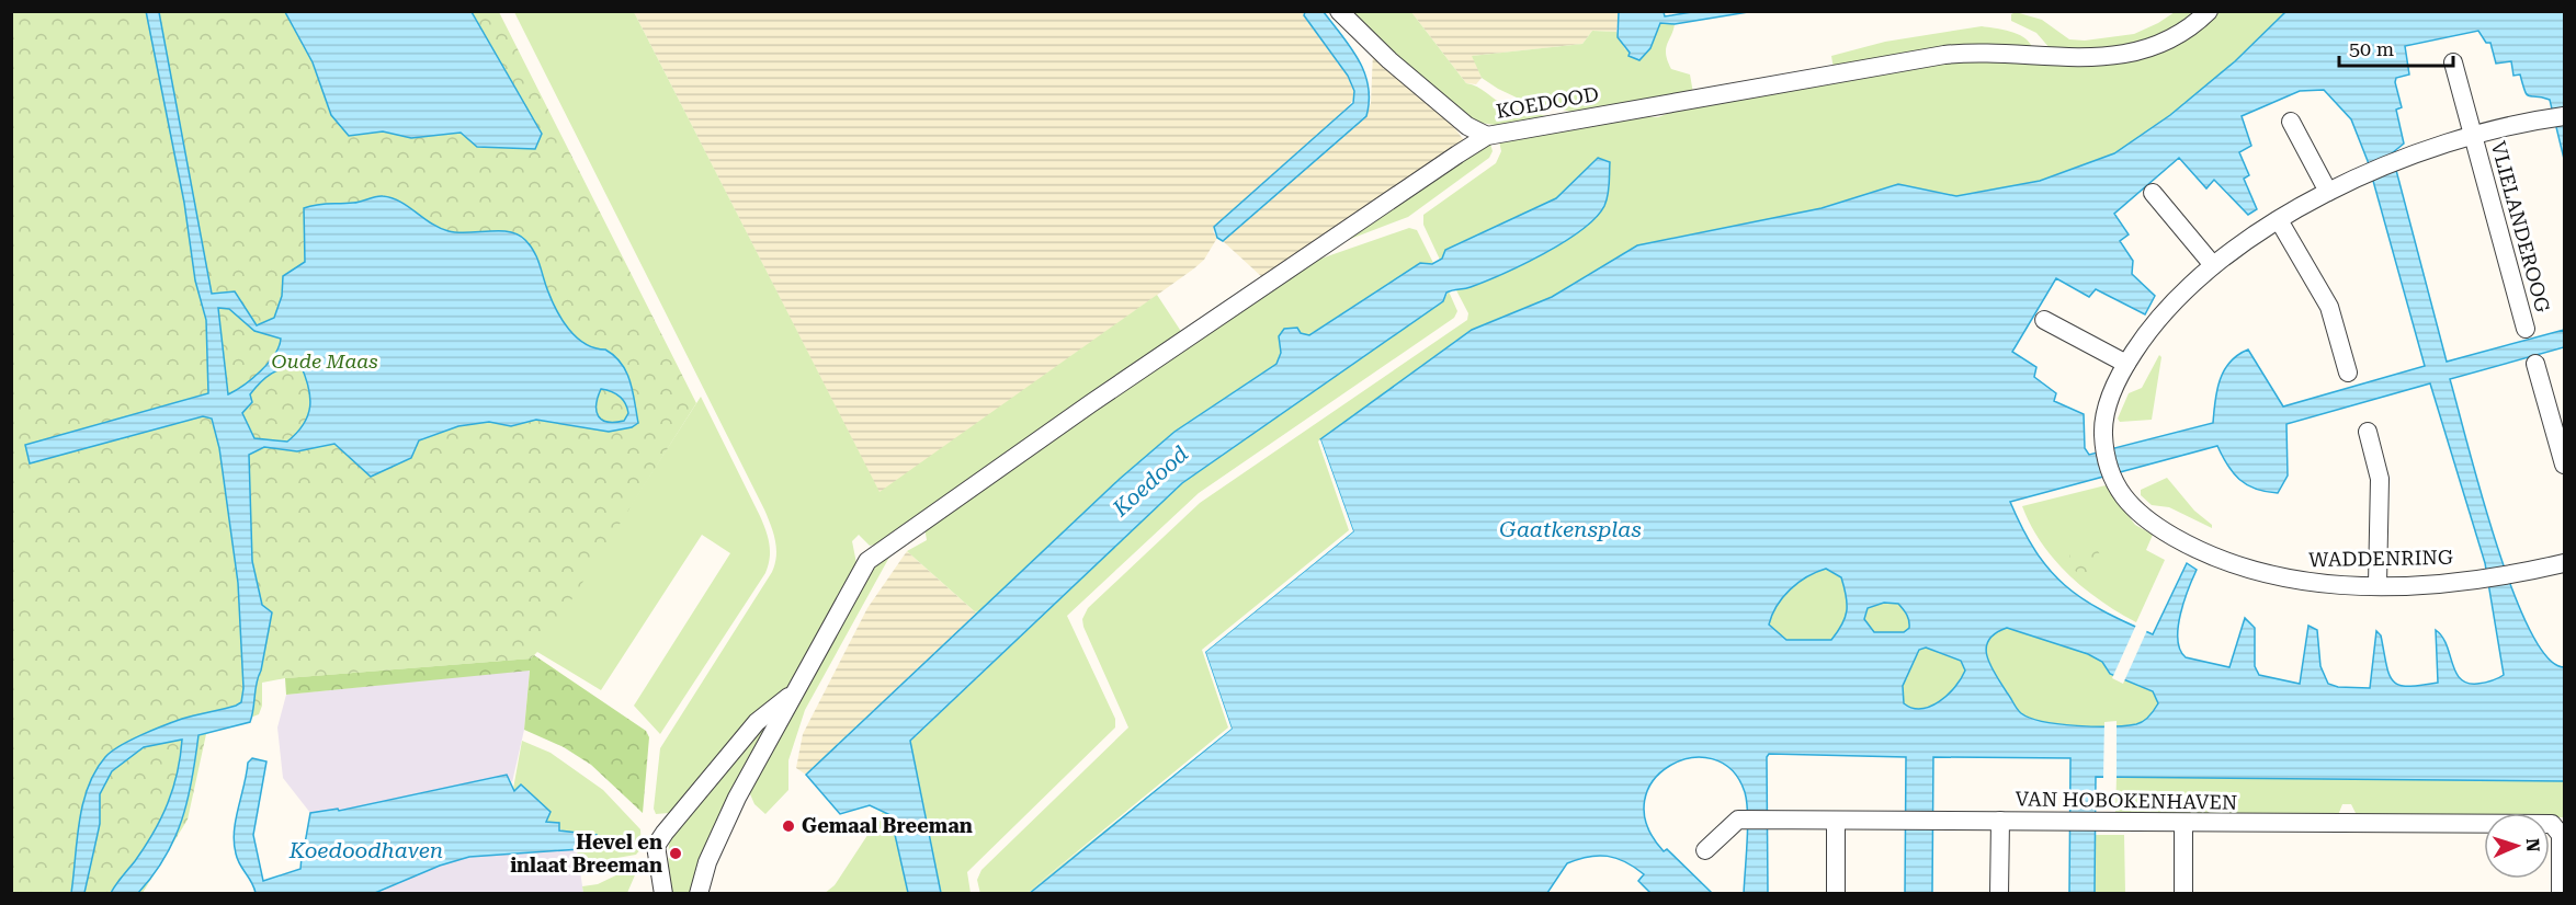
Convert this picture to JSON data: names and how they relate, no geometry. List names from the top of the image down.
{
  "streets": {
    "street": [
      "KOEDOOD",
      "VLIELANDEROOG",
      "WADDENRING",
      "VAN HOBOKENHAVEN"
    ]
  },
  "crossings": [
    ["VLIELANDEROOG", "WADDENRING"]
  ],
  "water": ["Koedood", "Gaatkensplas", "Koedoodhaven"],
  "parks": ["Oude Maas"],
  "places": ["Gemaal Breeman", "Hevel en inlaat Breeman"],
  "scale_bar": "50 m",
  "north": "right"
}
